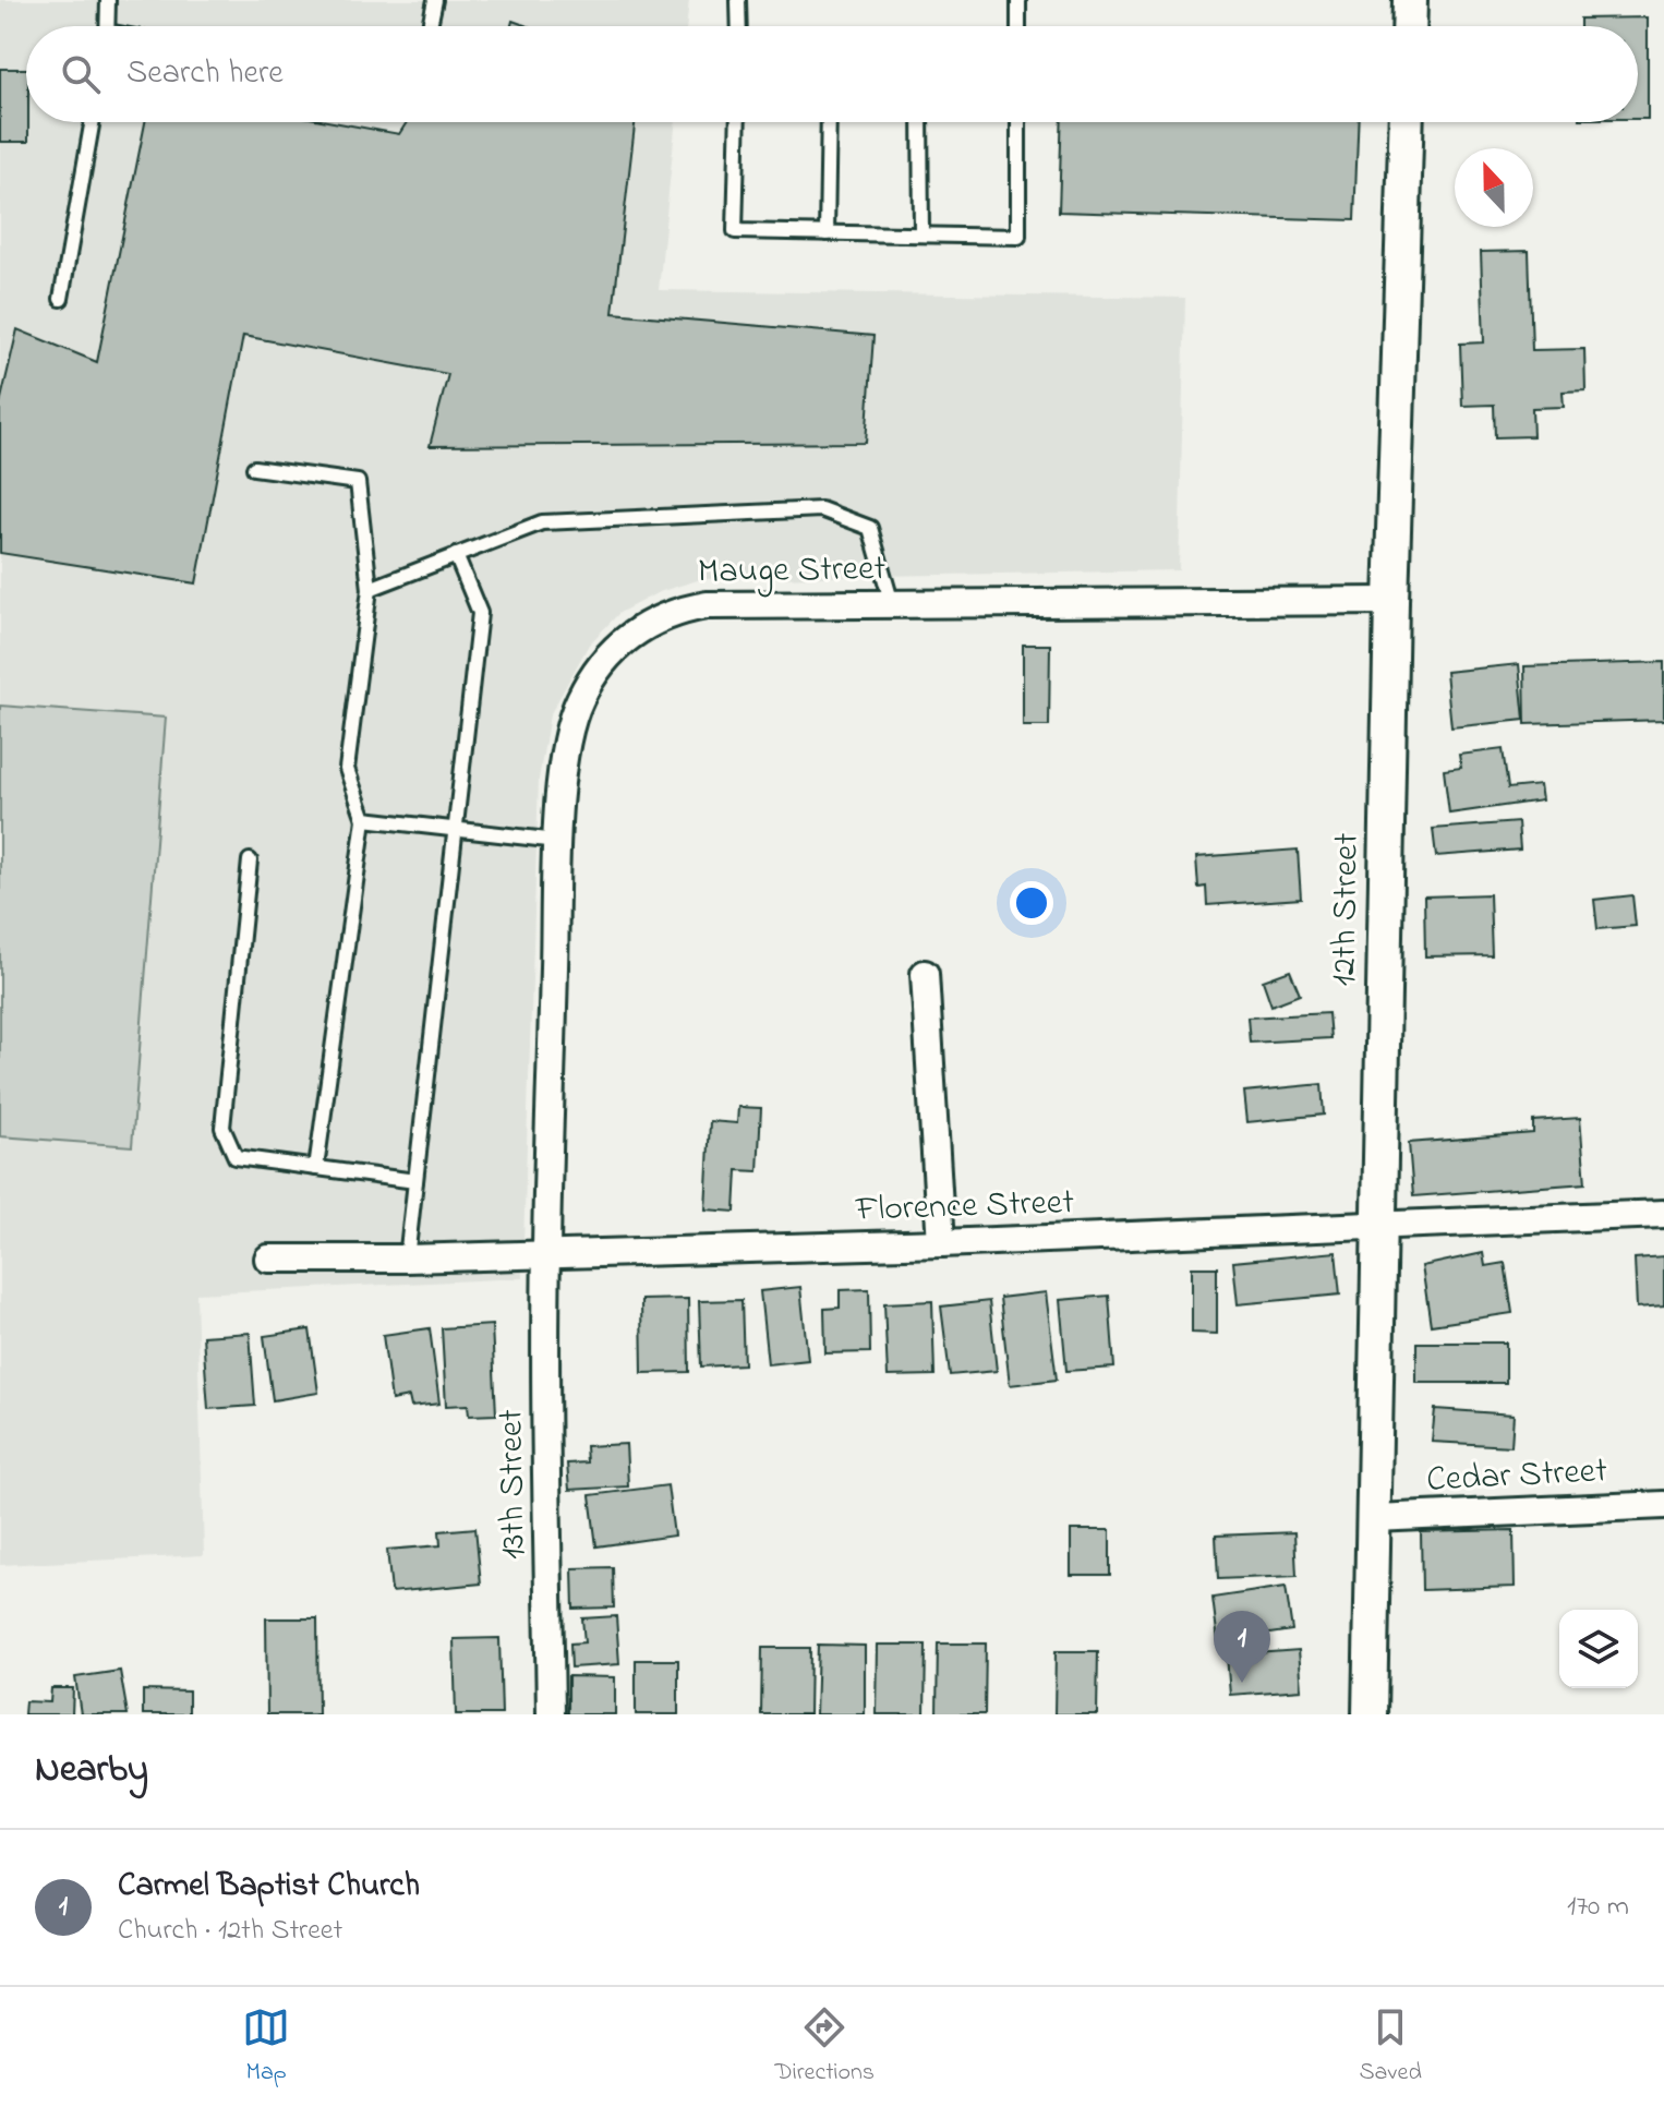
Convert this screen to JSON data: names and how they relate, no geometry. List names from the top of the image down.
{
  "streets": {
    "street": [
      "Mauge Street",
      "12th Street",
      "Florence Street",
      "Cedar Street",
      "13th Street"
    ]
  },
  "crossings": [
    ["Mauge Street", "12th Street"],
    ["Mauge Street", "Florence Street"],
    ["Mauge Street", "13th Street"],
    ["12th Street", "Florence Street"],
    ["12th Street", "Cedar Street"],
    ["Florence Street", "13th Street"]
  ],
  "north": "top",
  "page": {
    "search": "Search here",
    "pins": "1",
    "heading": "Nearby",
    "list": [
      {
        "mark": "1",
        "name": "Carmel Baptist Church",
        "note": "Church · 12th Street",
        "value": "170 m"
      }
    ],
    "nav": ["Map", "Directions", "Saved"]
  }
}
